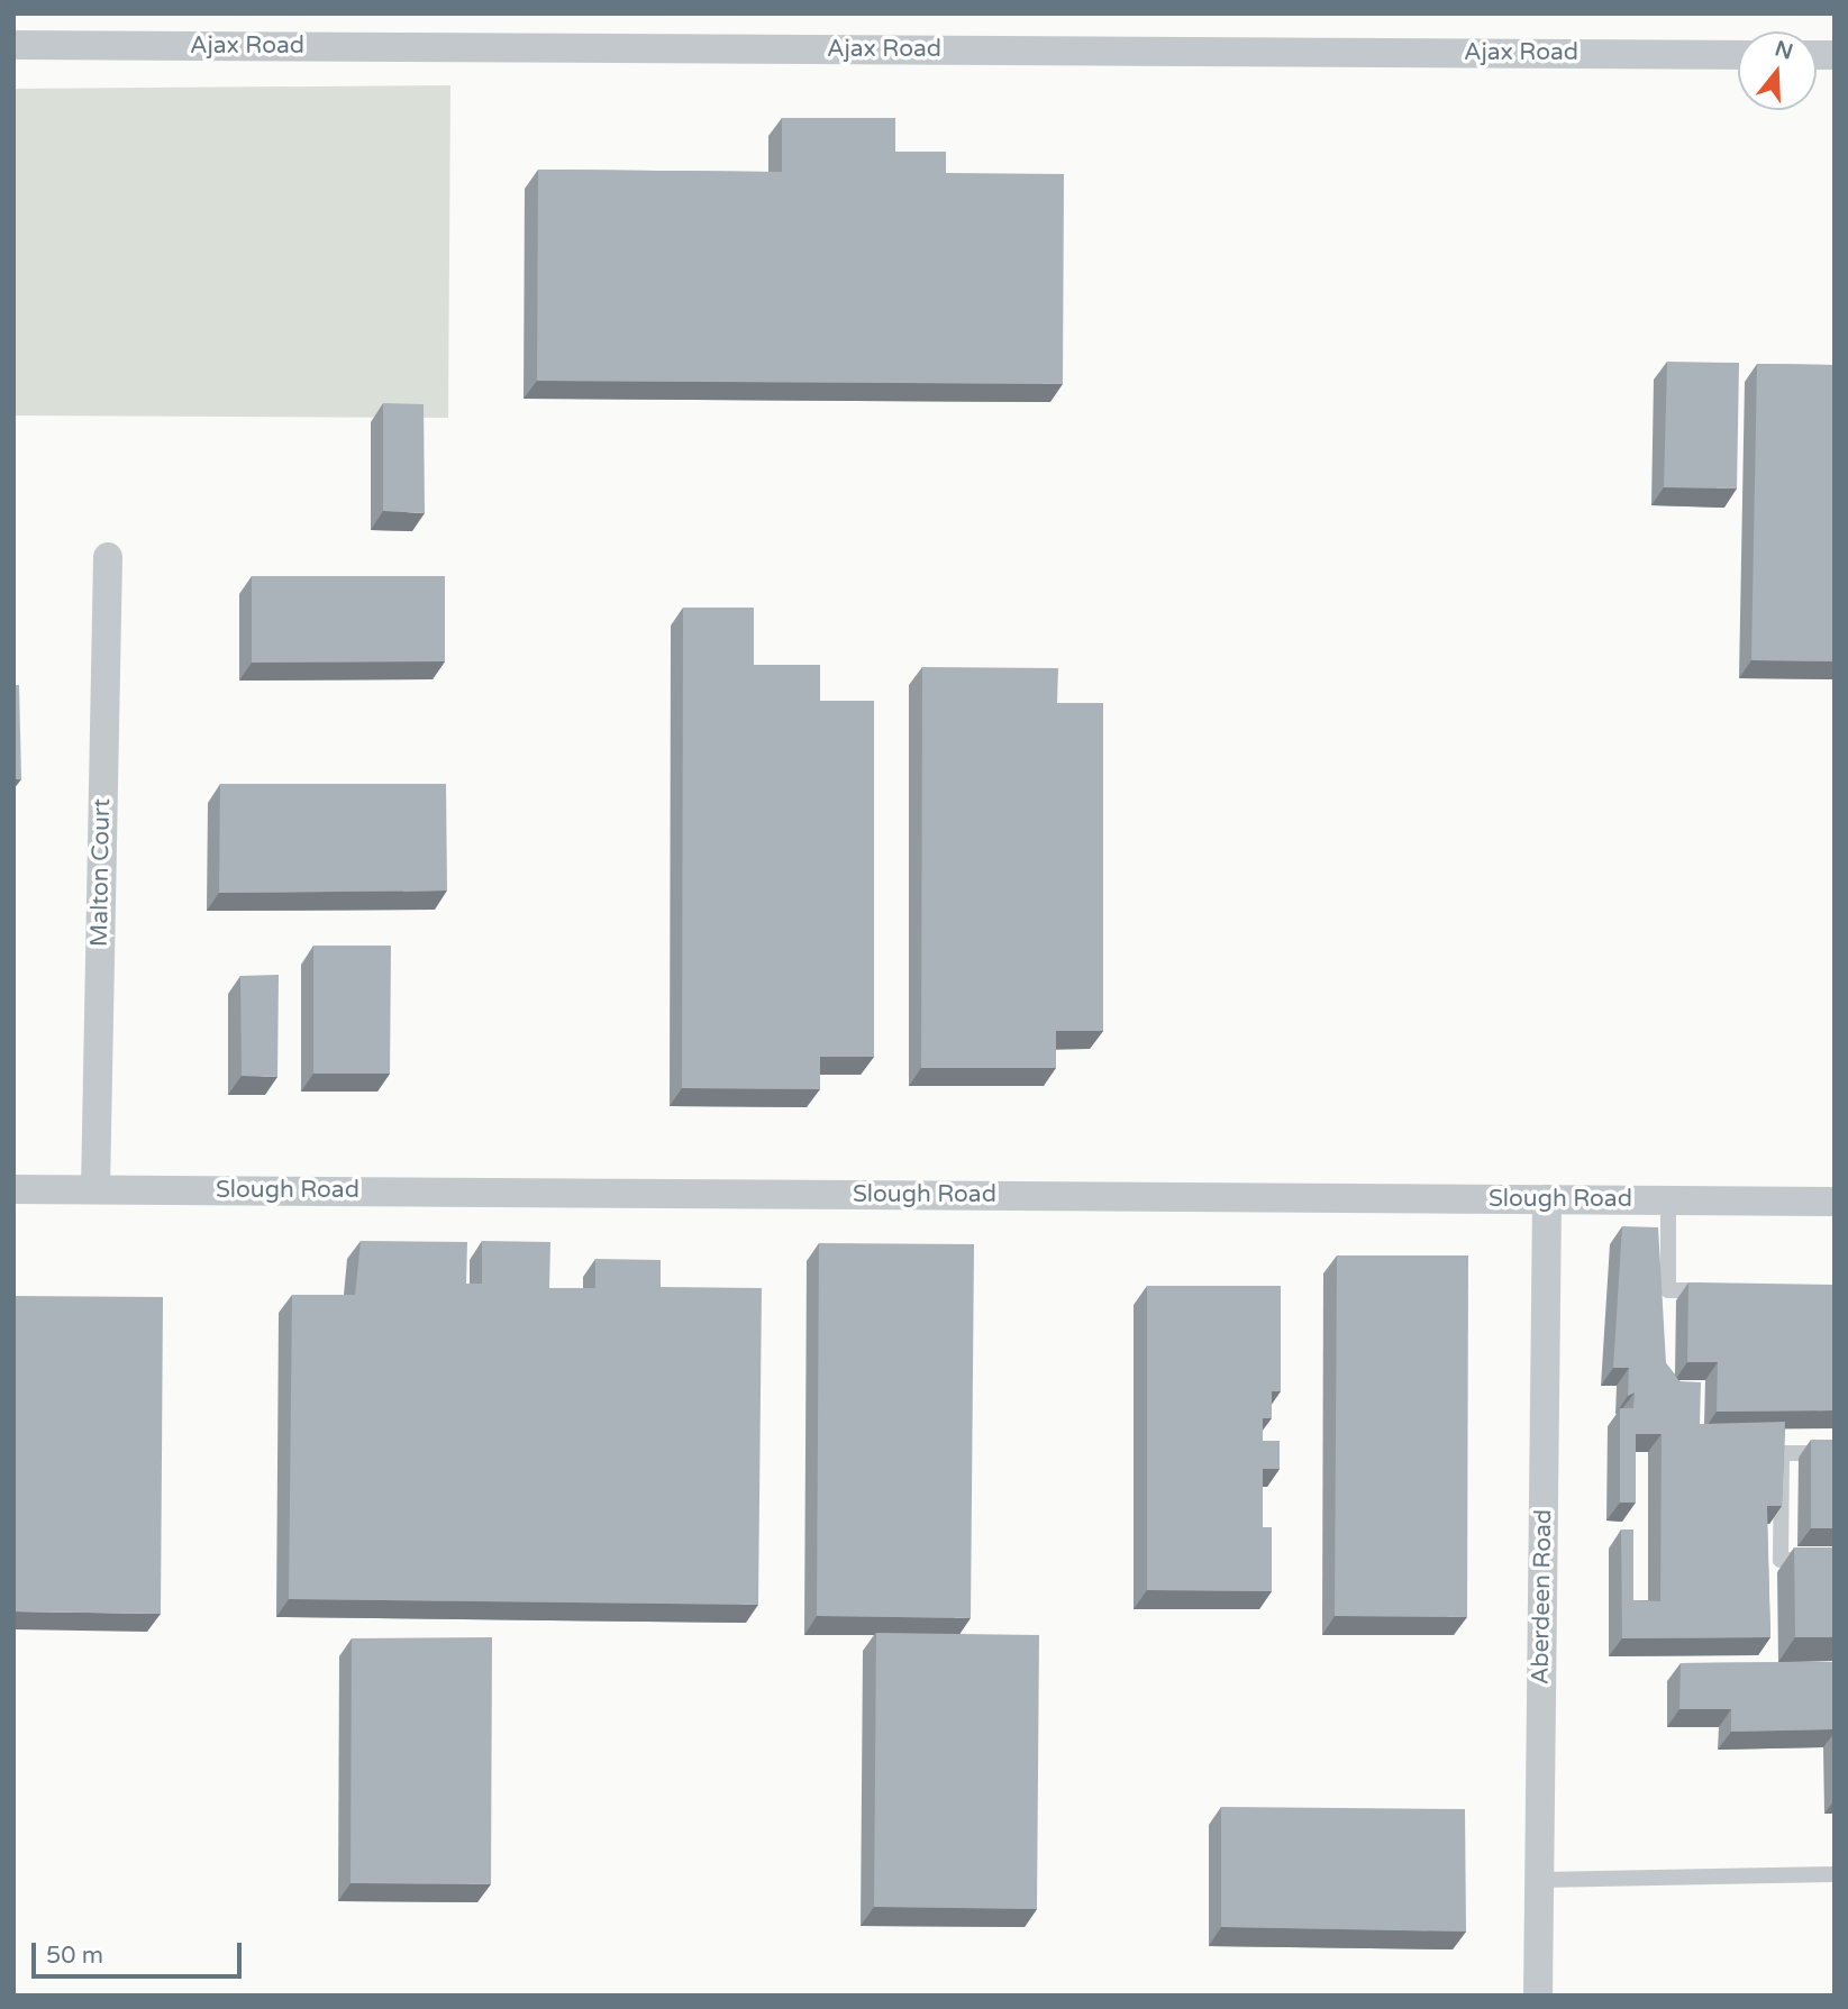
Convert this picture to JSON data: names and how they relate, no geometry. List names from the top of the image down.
{
  "streets": {
    "street": [
      "Ajax Road",
      "Malton Court",
      "Slough Road",
      "Aberdeen Road"
    ]
  },
  "crossings": [
    ["Malton Court", "Slough Road"],
    ["Slough Road", "Aberdeen Road"]
  ],
  "scale_bar": "50 m",
  "north": "top"
}
